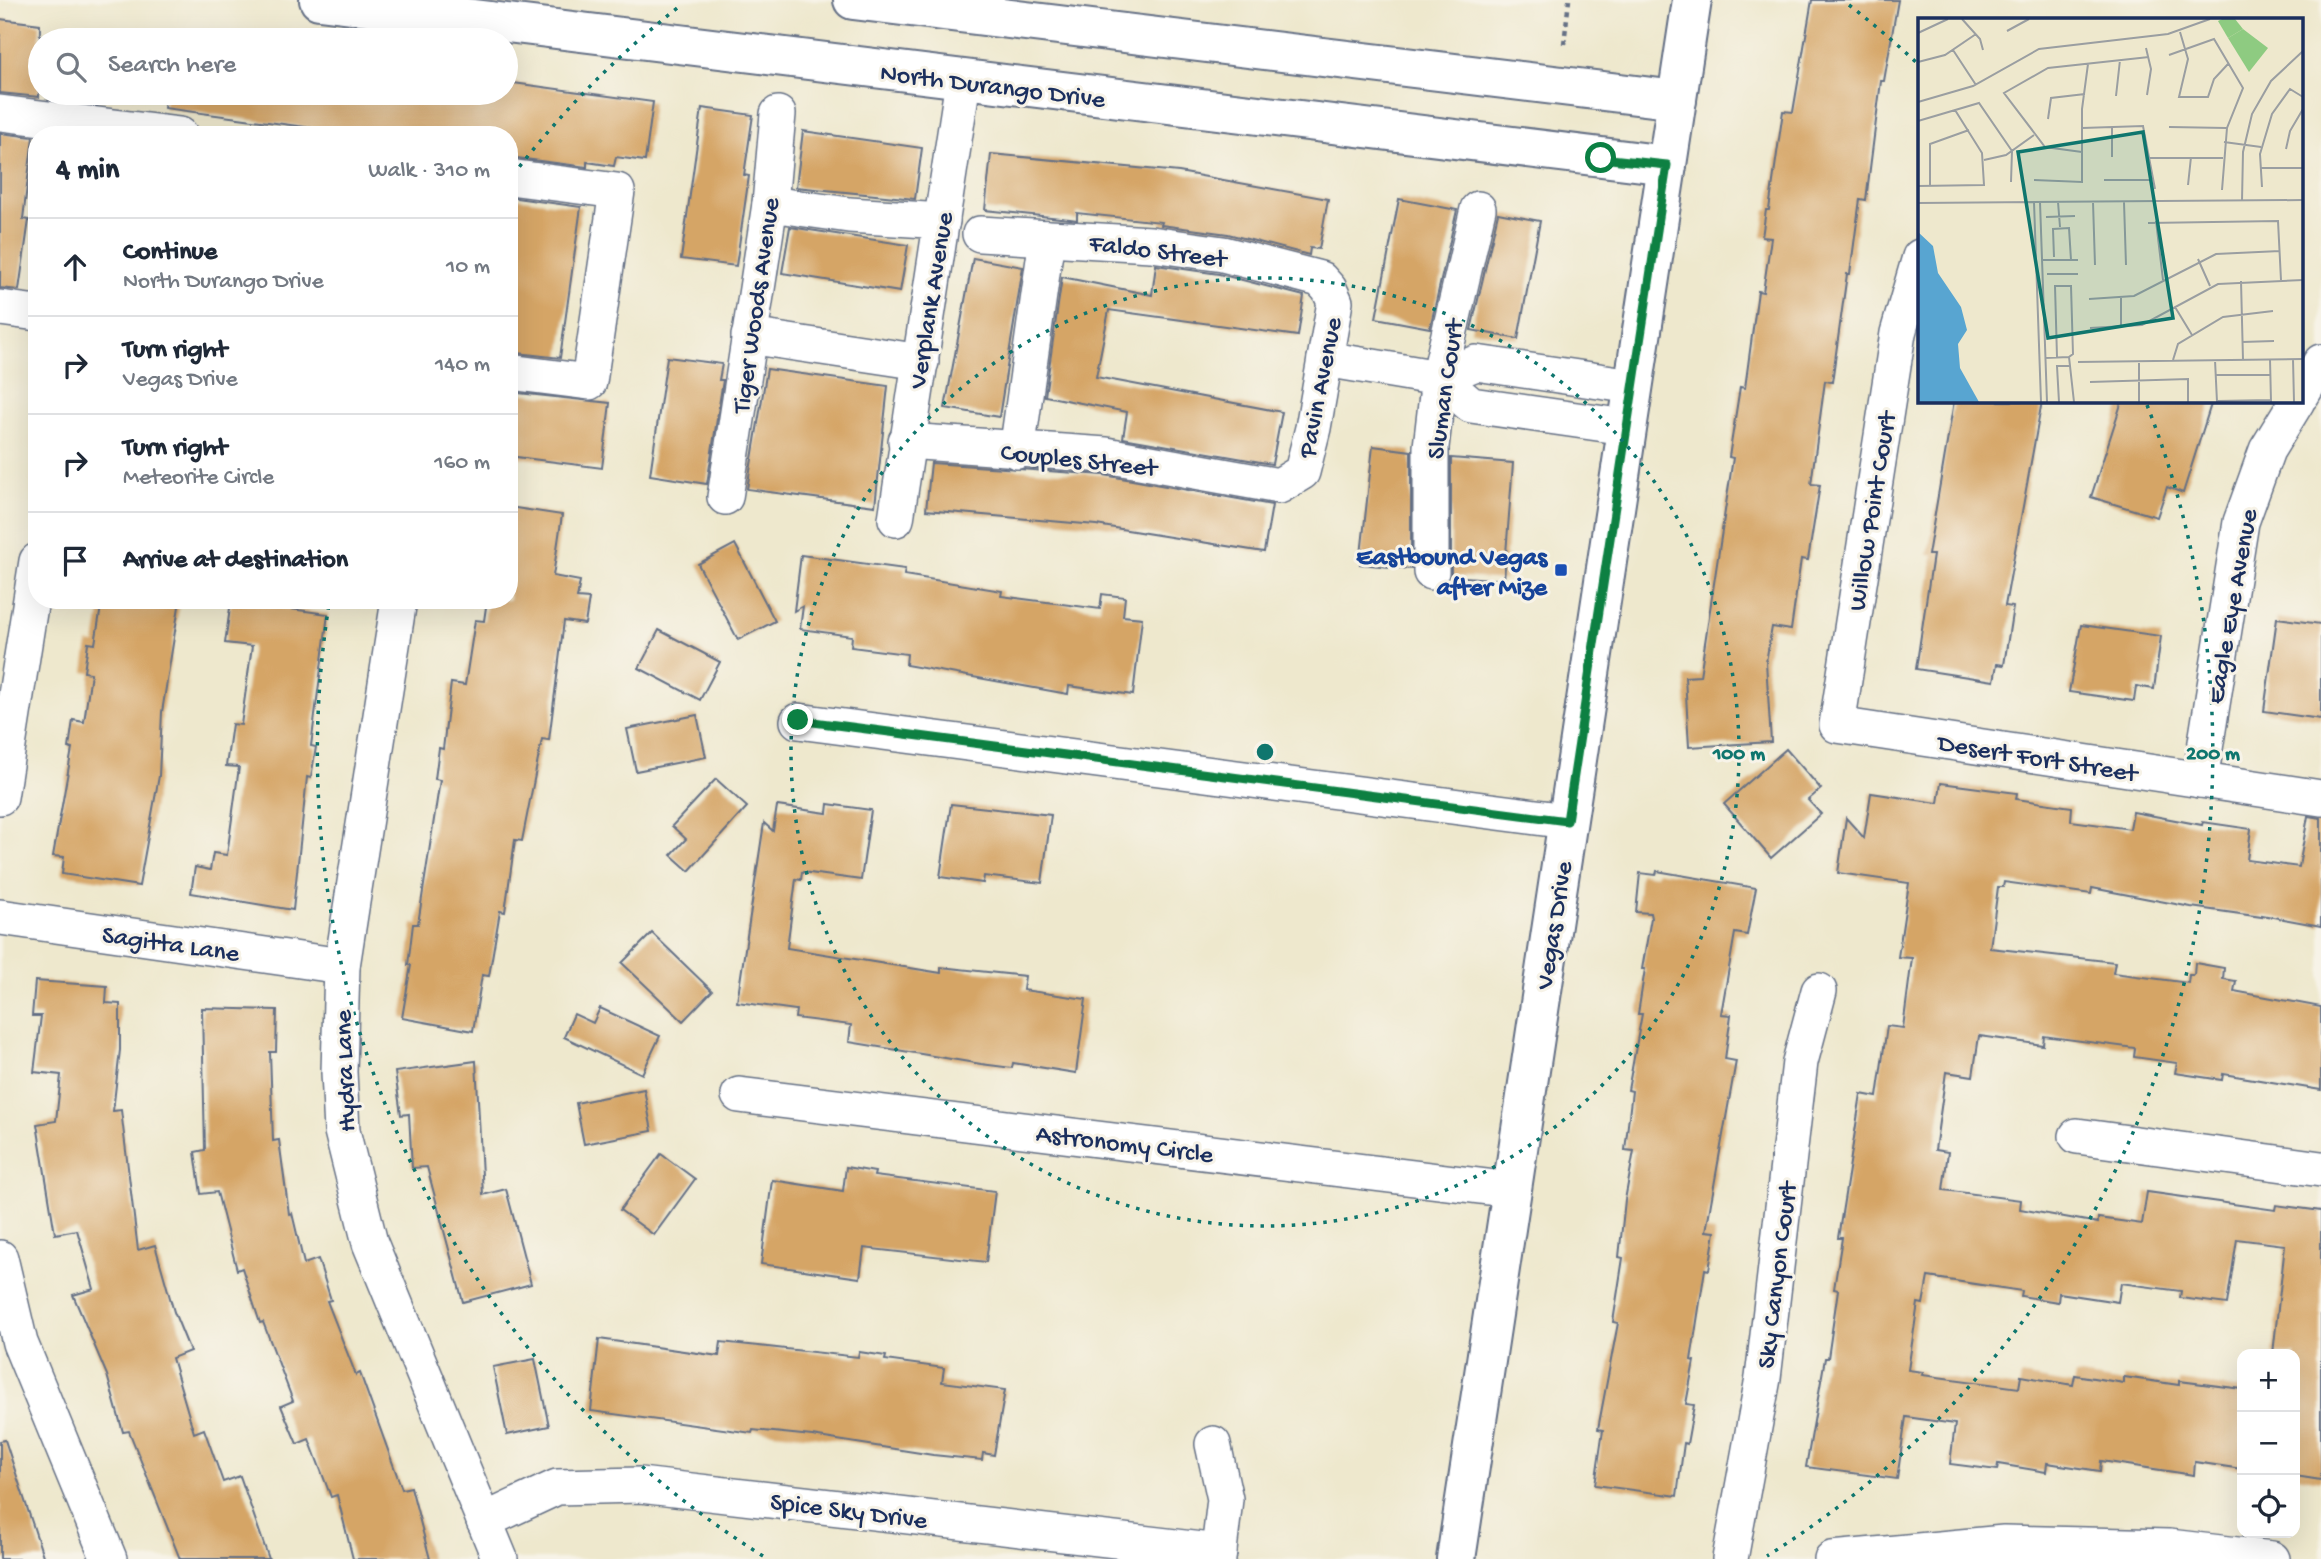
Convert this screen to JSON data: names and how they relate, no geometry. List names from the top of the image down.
{
  "streets": {
    "main road": ["North Durango Drive", "Vegas Drive"],
    "street": [
      "Faldo Street",
      "Verplank Avenue",
      "Tiger Woods Avenue",
      "Pavin Avenue",
      "Sluman Court",
      "Couples Street",
      "Willow Point Court",
      "Eagle Eye Avenue",
      "Desert Fort Street",
      "Sagitta Lane",
      "Hydra Lane",
      "Astronomy Circle",
      "Sky Canyon Court",
      "Spice Sky Drive"
    ]
  },
  "crossings": [
    ["North Durango Drive", "Verplank Avenue"],
    ["North Durango Drive", "Vegas Drive"],
    ["Faldo Street", "Pavin Avenue"],
    ["Verplank Avenue", "Couples Street"],
    ["Pavin Avenue", "Couples Street"],
    ["Willow Point Court", "Desert Fort Street"],
    ["Eagle Eye Avenue", "Desert Fort Street"],
    ["Vegas Drive", "Astronomy Circle"],
    ["Sagitta Lane", "Hydra Lane"],
    ["Hydra Lane", "Spice Sky Drive"]
  ],
  "places": {
    "transit": ["Eastbound Vegas after Mize"]
  },
  "page": {
    "search": "Search here",
    "heading": ["4 min", "Walk · 310 m"],
    "list": [
      ["Continue", "North Durango Drive", "10 m"],
      ["Turn right", "Vegas Drive", "140 m"],
      ["Turn right", "Meteorite Circle", "160 m"],
      "Arrive at destination"
    ],
    "map_buttons": ["+", "−"]
  },
  "rings": ["100 m", "200 m"]
}
